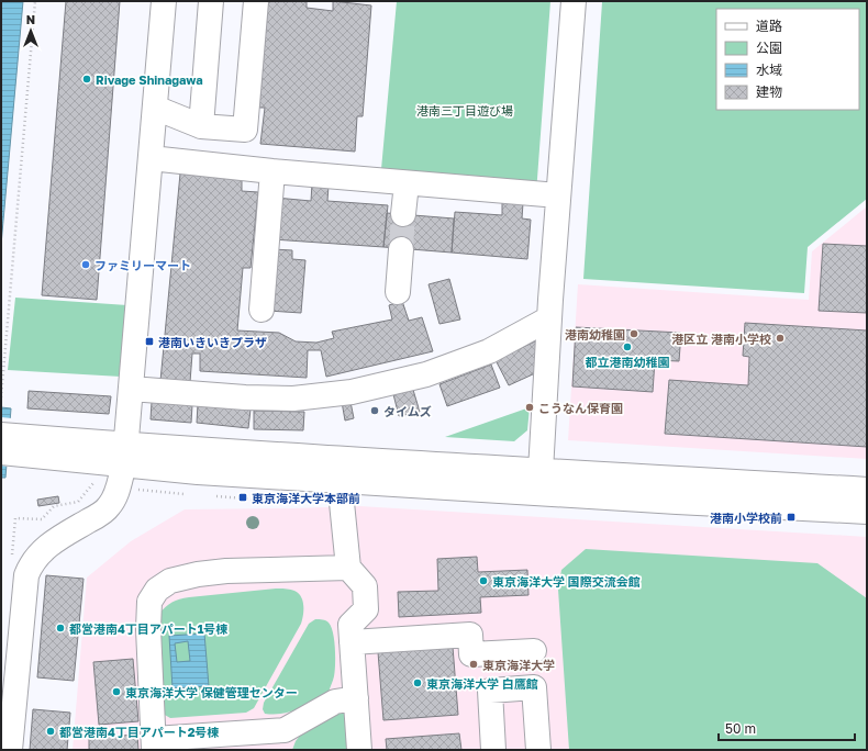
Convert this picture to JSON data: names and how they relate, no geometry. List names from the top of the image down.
{
  "parks": ["港南三丁目遊び場"],
  "places": {
    "other": [
      "Rivage Shinagawa",
      "ファミリーマート",
      "港南幼稚園",
      "港区立 港南小学校",
      "都立港南幼稚園",
      "こうなん保育園",
      "タイムズ",
      "東京海洋大学 国際交流会館",
      "都営港南4丁目アパート1号棟",
      "東京海洋大学",
      "東京海洋大学 白鷹館",
      "東京海洋大学 保健管理センター",
      "都営港南4丁目アパート2号棟"
    ],
    "transit": ["港南いきいきプラザ", "東京海洋大学本部前", "港南小学校前"]
  },
  "legend": [
    "道路",
    "公園",
    "水域",
    "建物"
  ],
  "scale_bar": "50 m",
  "north": "top"
}
